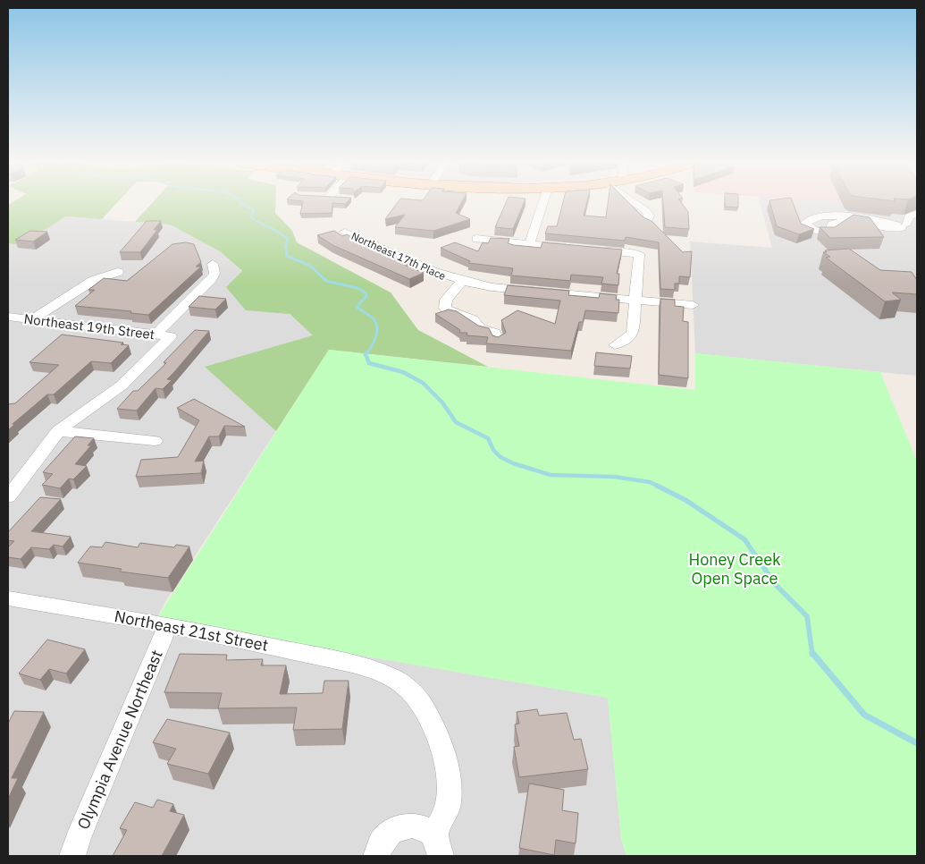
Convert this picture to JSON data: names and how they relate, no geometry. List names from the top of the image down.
{
  "streets": {
    "street": [
      "Northeast 17th Place",
      "Northeast 19th Street",
      "Northeast 21st Street",
      "Olympia Avenue Northeast"
    ]
  },
  "crossings": [
    ["Northeast 21st Street", "Olympia Avenue Northeast"]
  ],
  "parks": ["Honey Creek Open Space"]
}
